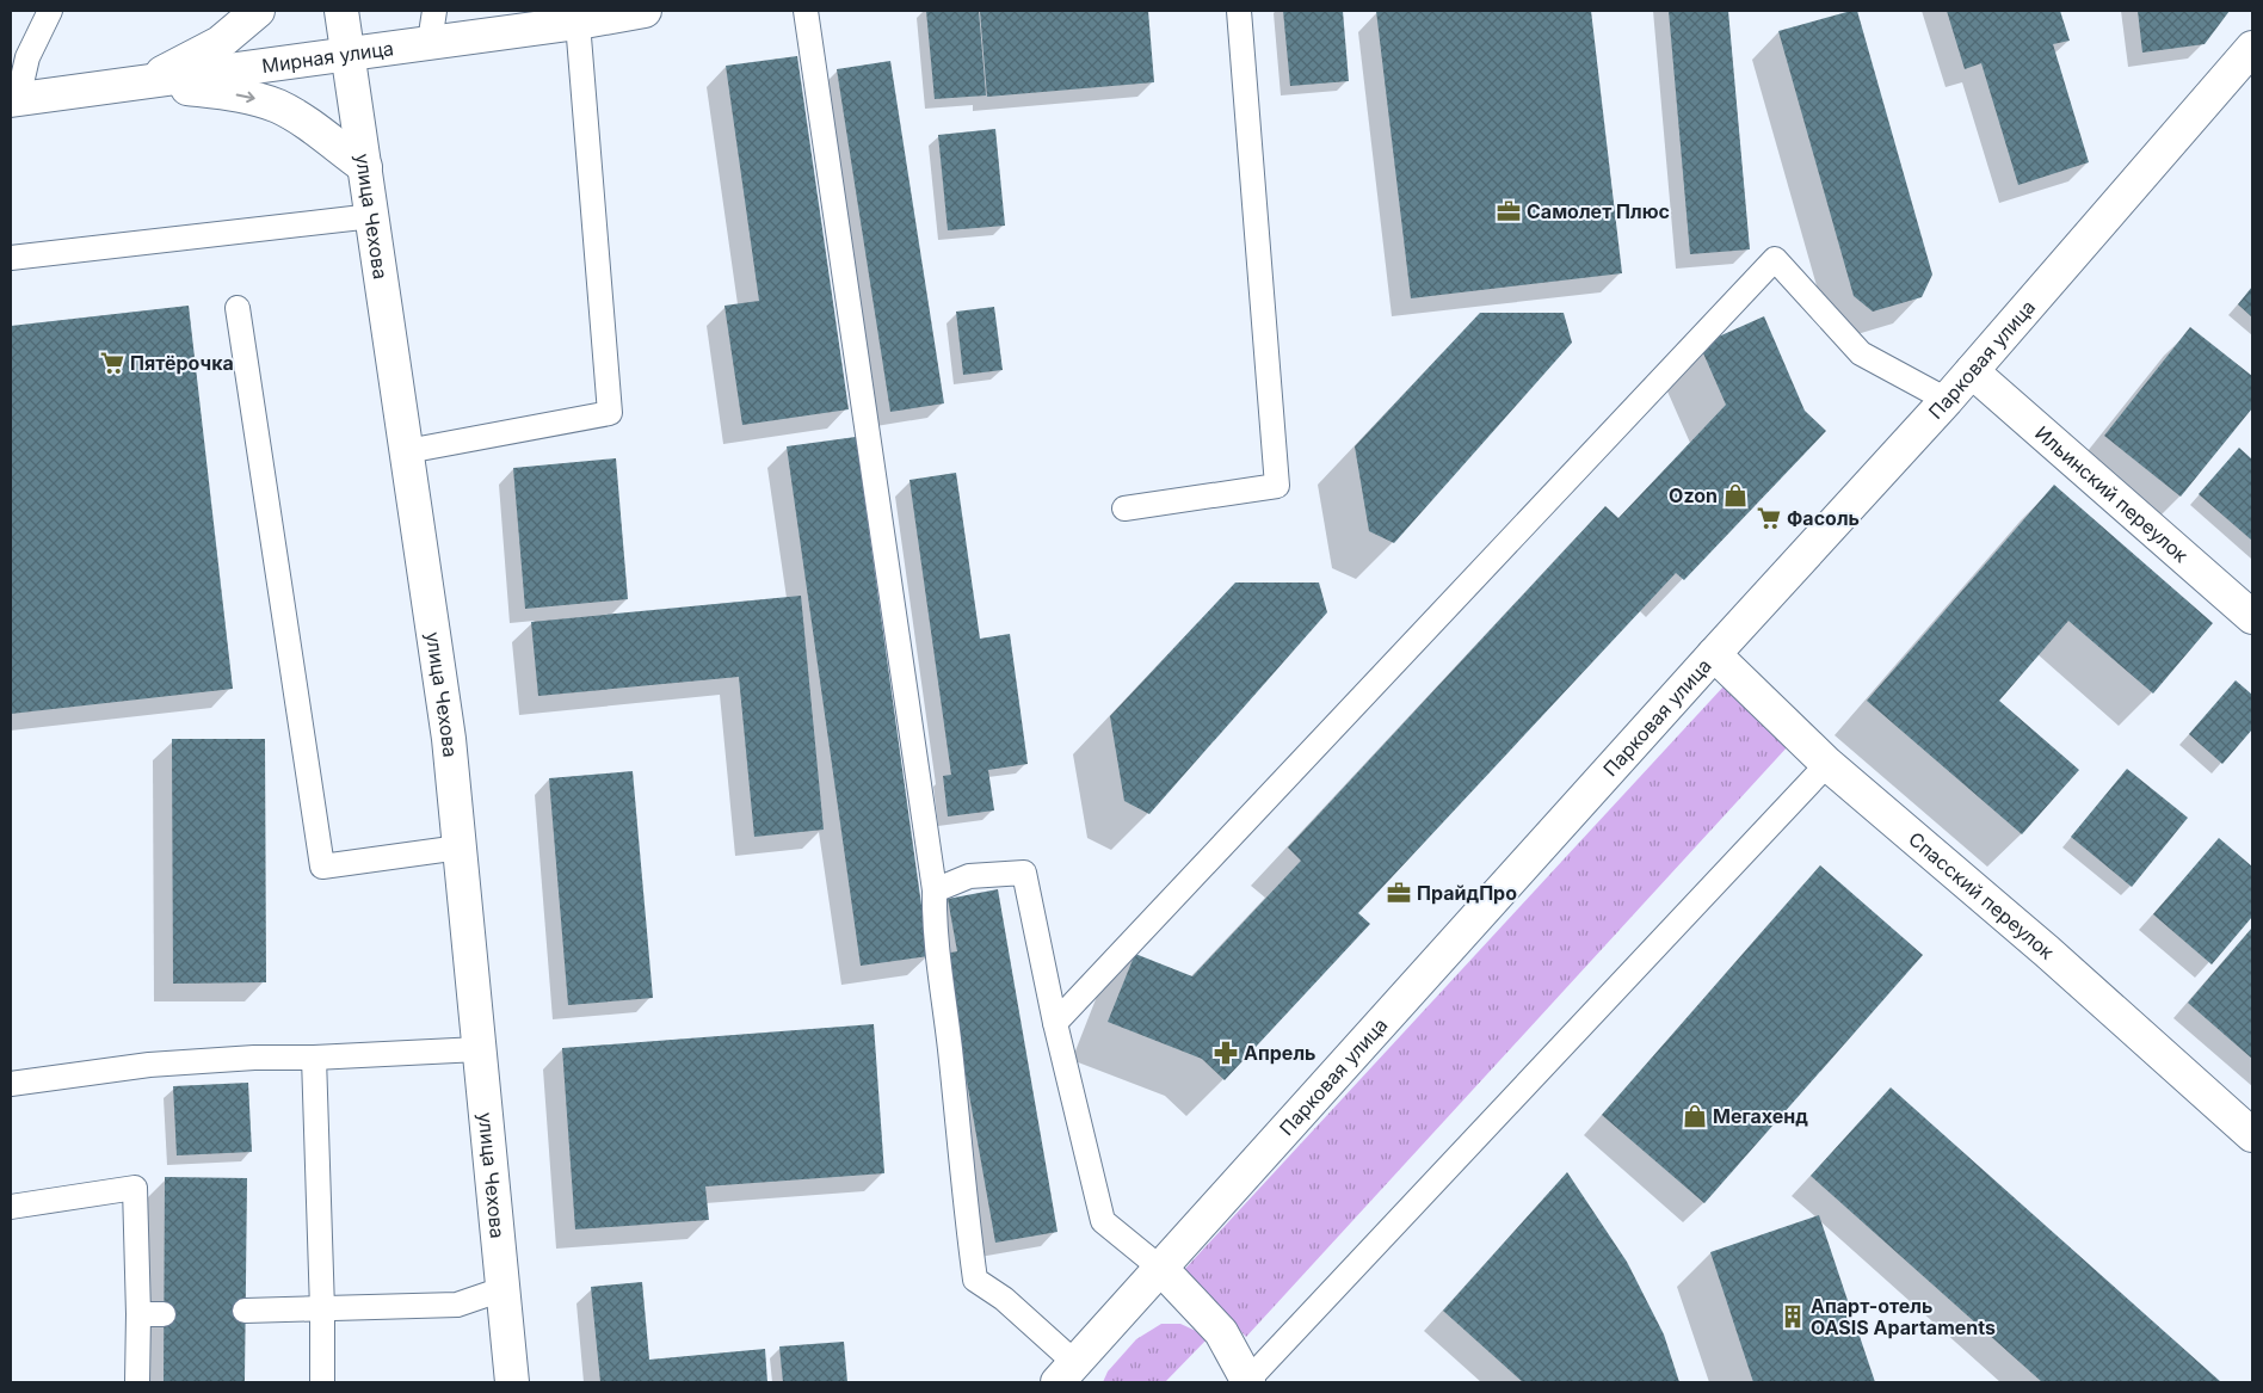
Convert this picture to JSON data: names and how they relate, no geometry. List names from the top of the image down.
{
  "streets": {
    "street": [
      "Мирная улица",
      "улица Чехова",
      "Парковая улица",
      "Ильинский переулок",
      "Спасский переулок"
    ]
  },
  "crossings": [
    ["Мирная улица", "улица Чехова"],
    ["Парковая улица", "Ильинский переулок"],
    ["Парковая улица", "Спасский переулок"]
  ],
  "places": {
    "office": ["Самолет Плюс", "ПрайдПро"],
    "supermarket": ["Пятёрочка", "Фасоль"],
    "shop": ["Ozon", "Мегахенд"],
    "pharmacy": ["Апрель"],
    "building": ["Апарт-отель OASIS Apartaments"]
  }
}
